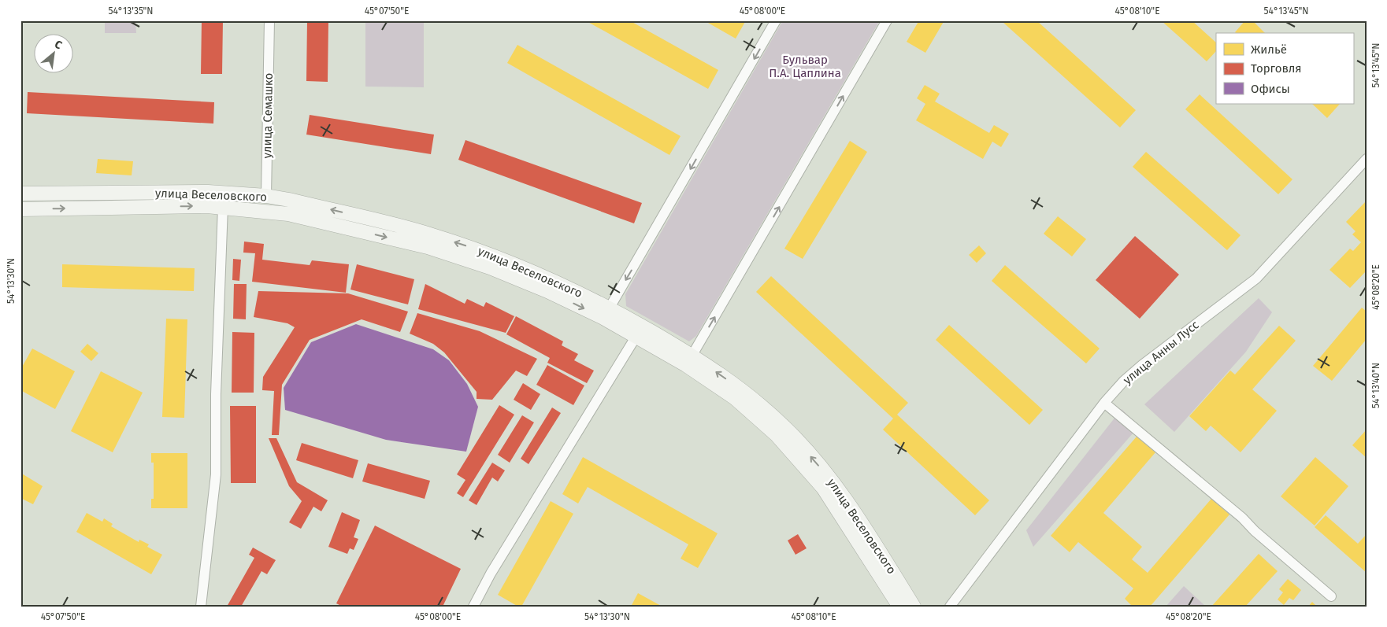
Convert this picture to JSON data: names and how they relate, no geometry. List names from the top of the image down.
{
  "streets": {
    "main road": ["улица Семашко", "улица Веселовского"],
    "street": ["улица Анны Лусс"]
  },
  "crossings": [
    ["улица Семашко", "улица Веселовского"]
  ],
  "parks": ["Бульвар П.А. Цаплина"],
  "legend": ["Жильё", "Торговля", "Офисы"],
  "north": "top right",
  "coordinates": [
    "54°13'35\"N",
    "45°07'50\"E",
    "45°08'00\"E",
    "45°08'10\"E",
    "54°13'45\"N",
    "54°13'30\"N",
    "45°08'20\"E",
    "54°13'40\"N"
  ]
}
